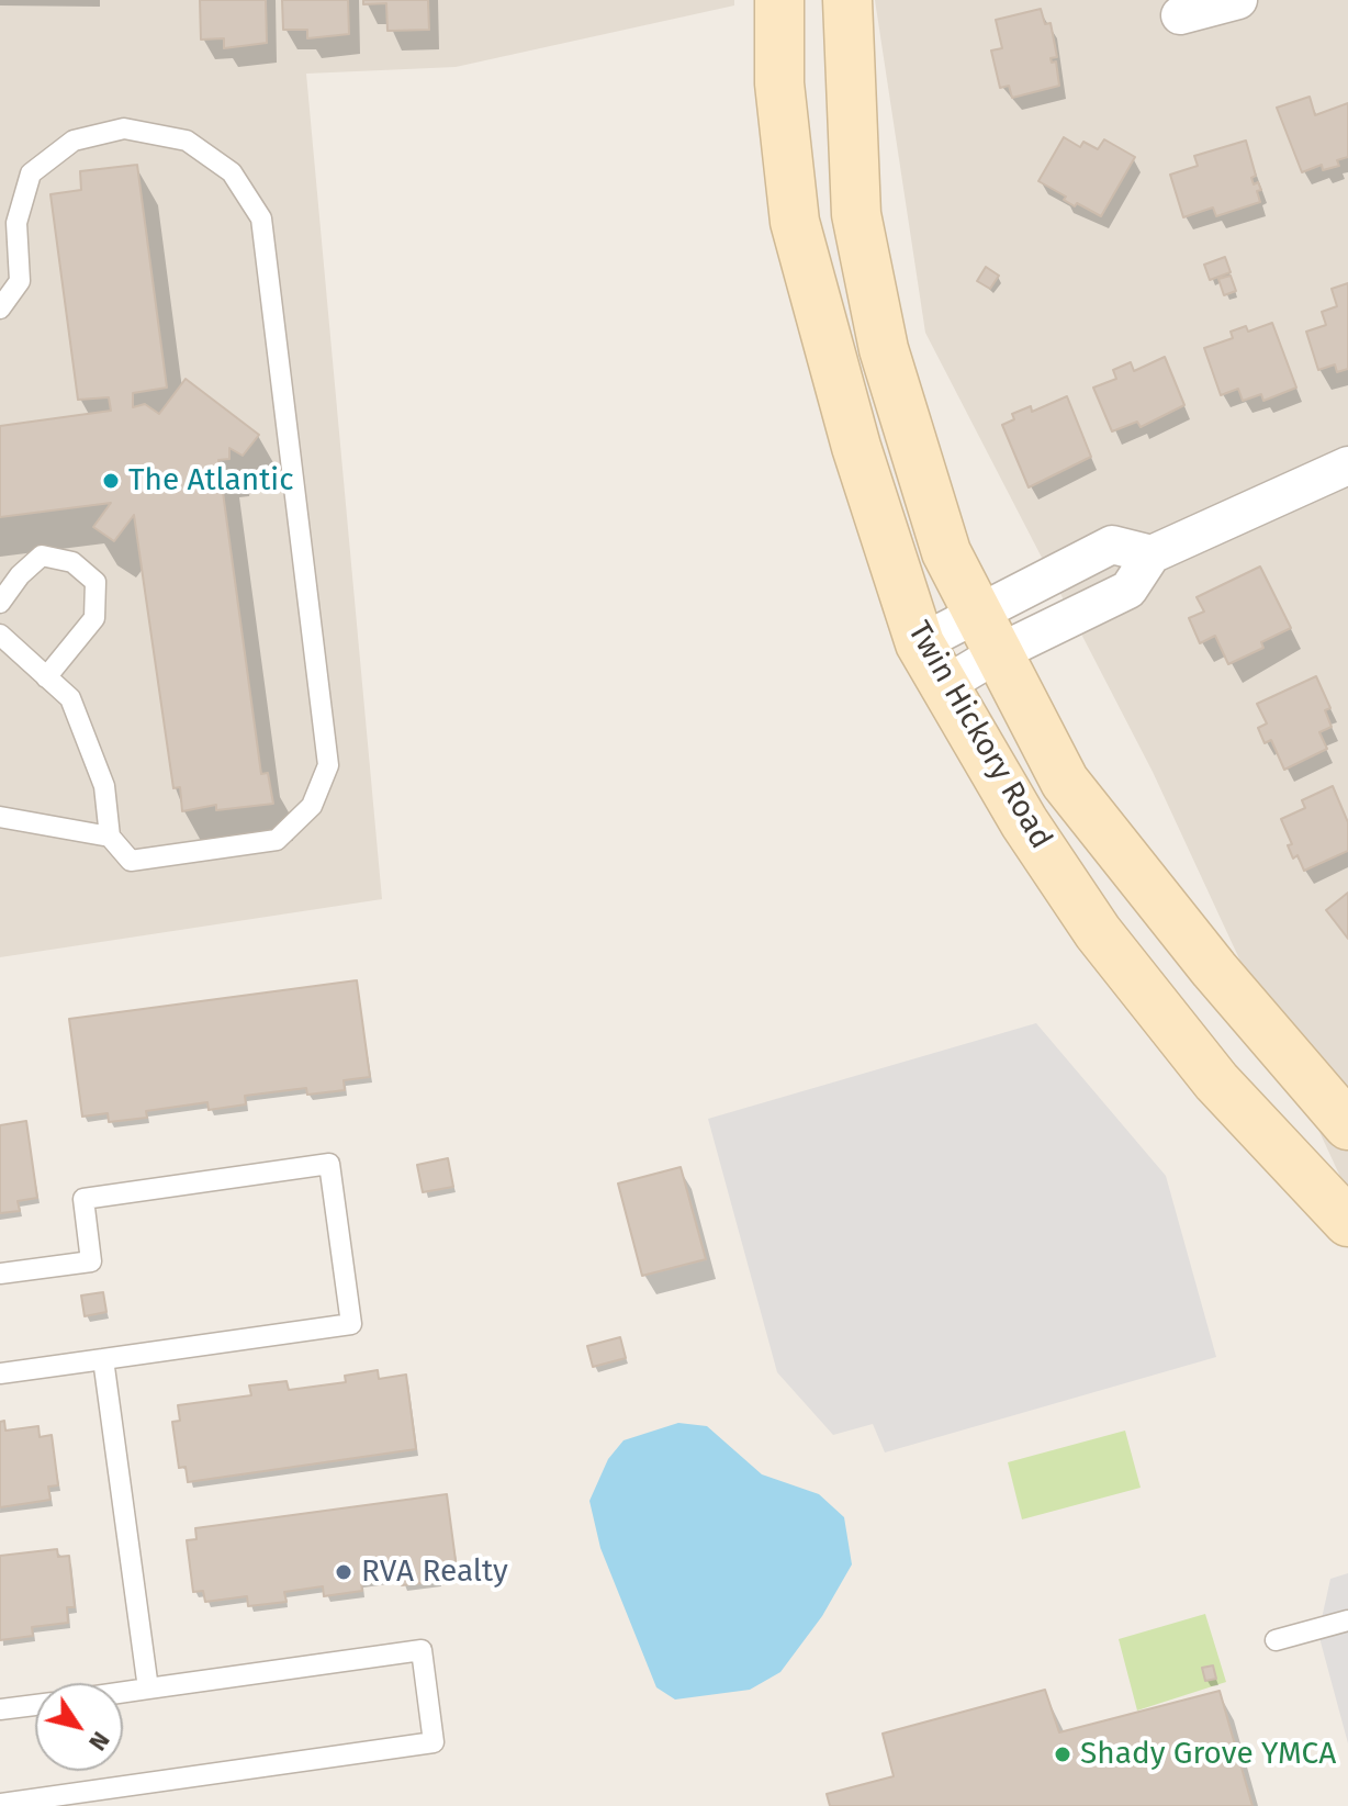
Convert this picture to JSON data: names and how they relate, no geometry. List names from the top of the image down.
{
  "streets": {
    "main road": ["Twin Hickory Road"]
  },
  "places": ["The Atlantic", "RVA Realty", "Shady Grove YMCA"],
  "north": "bottom right"
}
